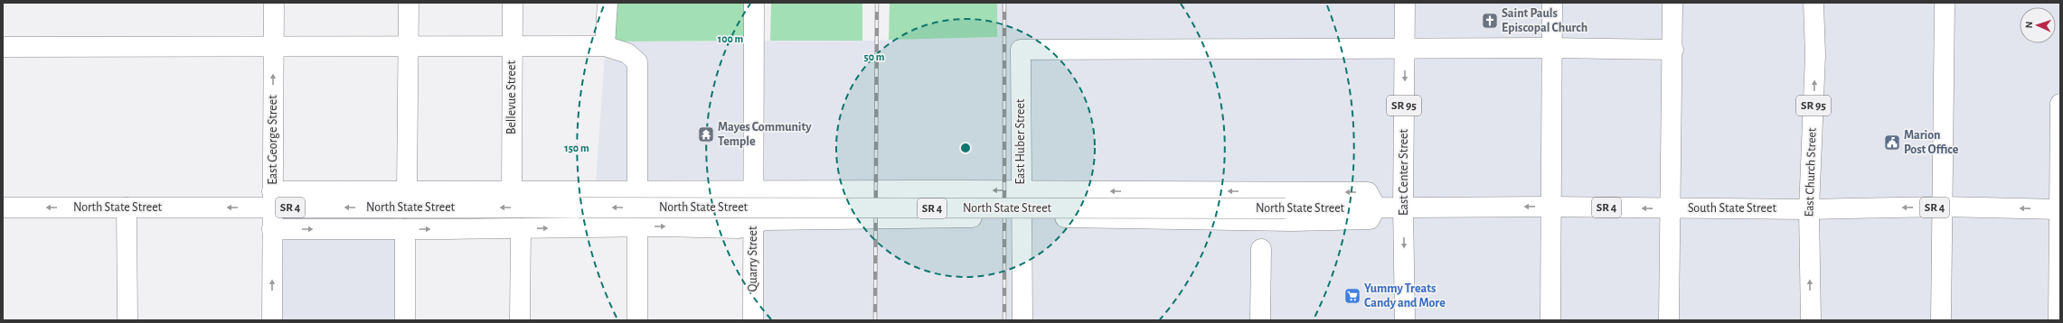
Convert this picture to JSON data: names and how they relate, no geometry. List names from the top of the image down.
{
  "streets": {
    "main road": [
      "Bellevue Street",
      "SR 95",
      "East George Street",
      "East Huber Street",
      "East Center Street",
      "East Church Street",
      "North State Street",
      "SR 4",
      "South State Street",
      "Quarry Street"
    ]
  },
  "crossings": [
    ["East George Street", "North State Street"],
    ["East Huber Street", "East Center Street"],
    ["East Center Street", "North State Street"],
    ["East Center Street", "South State Street"],
    ["East Church Street", "South State Street"],
    ["North State Street", "South State Street"]
  ],
  "places": {
    "church": ["Saint Pauls Episcopal Church"],
    "temple": ["Mayes Community Temple"],
    "public building": ["Marion Post Office"],
    "supermarket": ["Yummy Treats Candy and More"]
  },
  "north": "left",
  "rings": ["100 m", "50 m", "150 m"]
}
